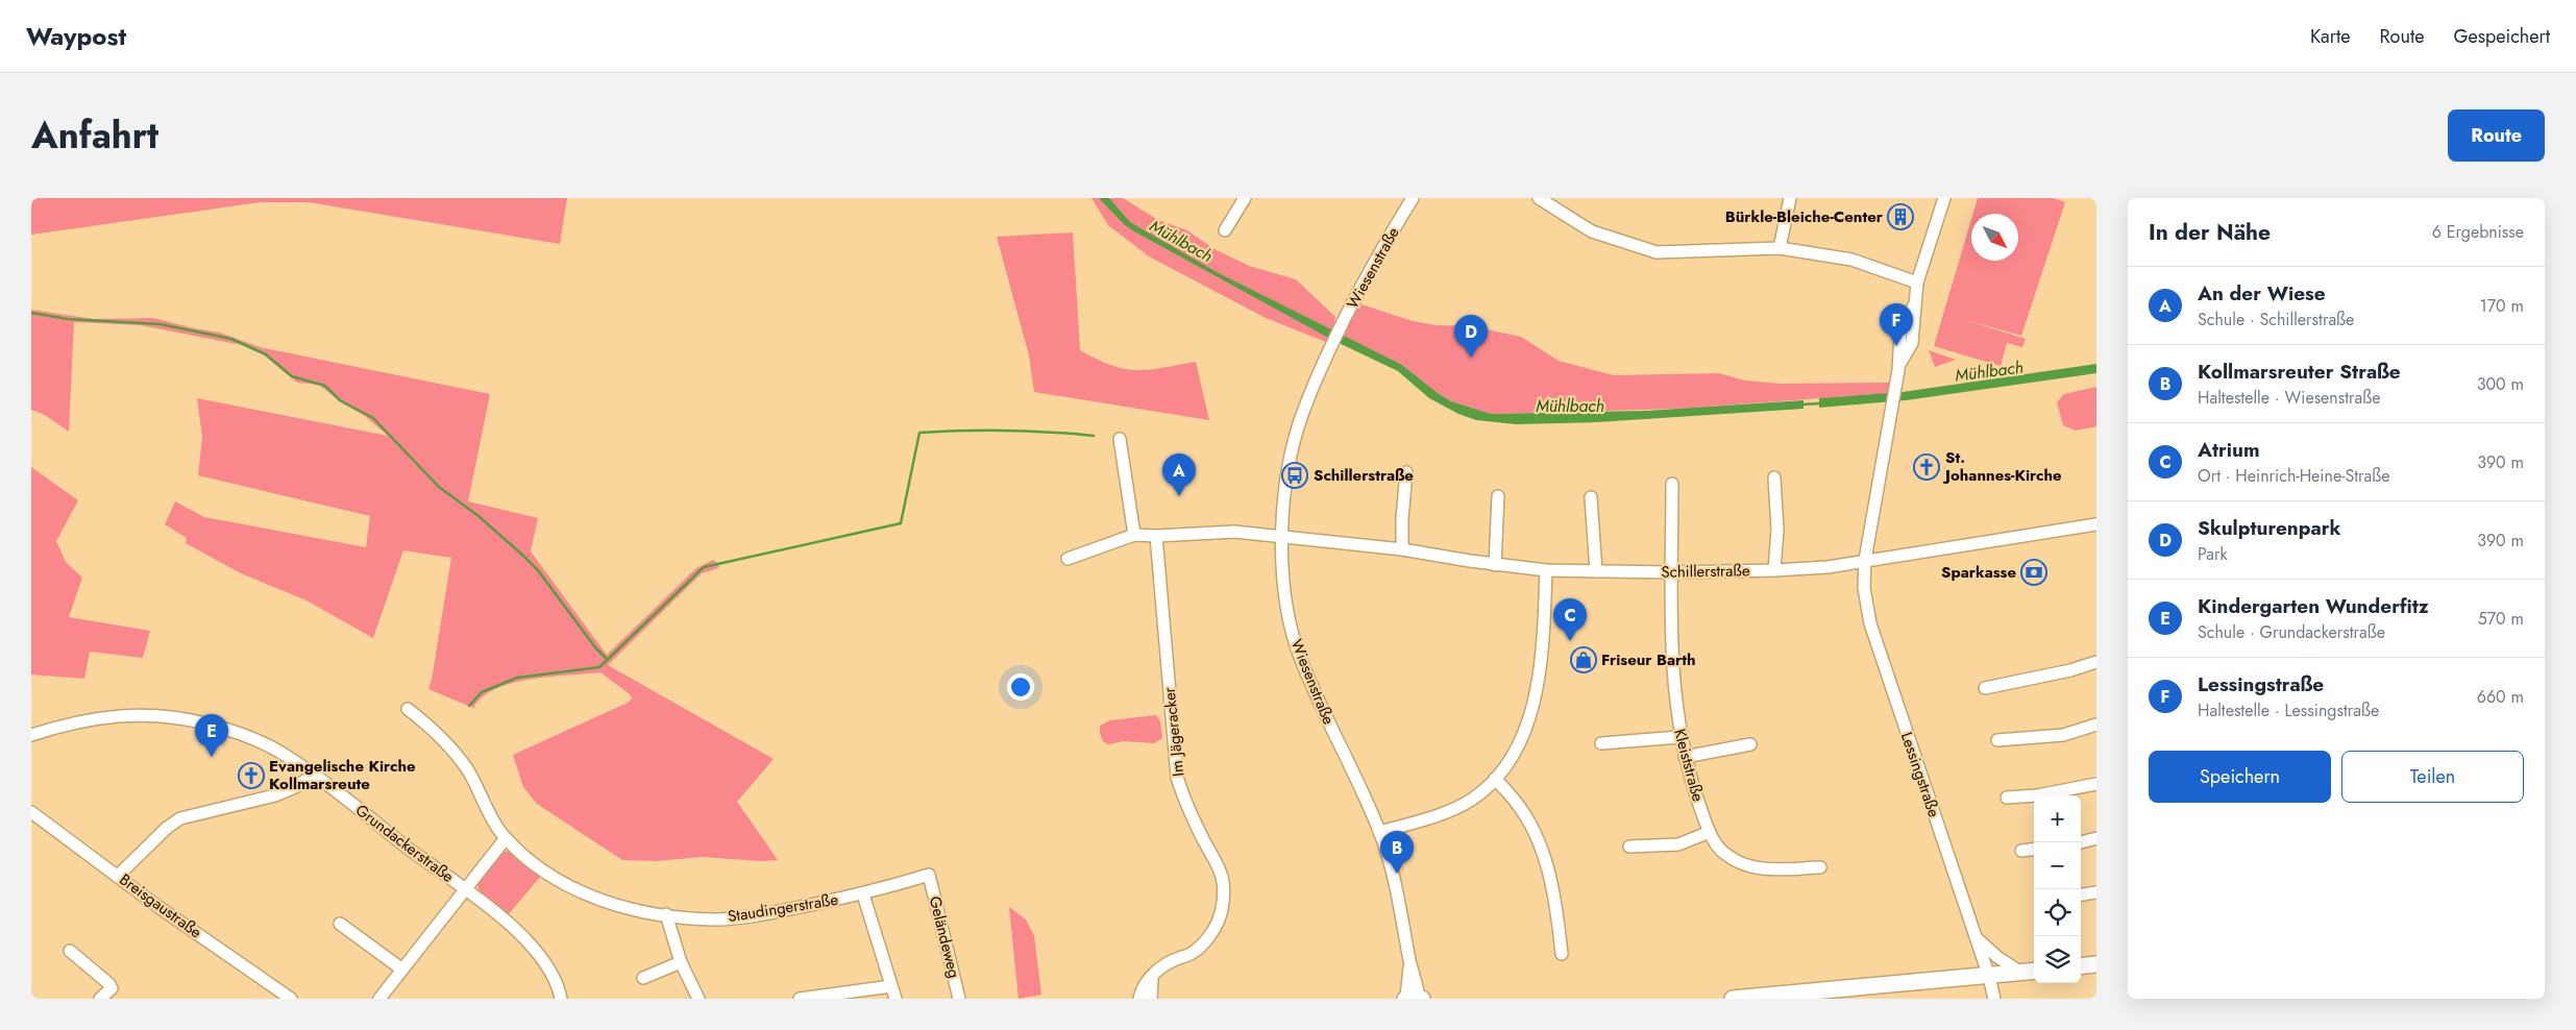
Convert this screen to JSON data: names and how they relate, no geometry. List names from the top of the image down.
{
  "streets": {
    "street": [
      "Wiesenstraße",
      "Schillerstraße",
      "Im Jägeracker",
      "Kleiststraße",
      "Lessingstraße",
      "Grundackerstraße",
      "Breisgaustraße",
      "Staudingerstraße",
      "Geländeweg"
    ]
  },
  "crossings": [
    ["Wiesenstraße", "Schillerstraße"],
    ["Schillerstraße", "Im Jägeracker"],
    ["Schillerstraße", "Kleiststraße"],
    ["Schillerstraße", "Lessingstraße"],
    ["Staudingerstraße", "Geländeweg"]
  ],
  "water": ["Mühlbach"],
  "places": {
    "building": ["Bürkle-Bleiche-Center"],
    "church": ["St. Johannes-Kirche", "Evangelische Kirche Kollmarsreute"],
    "bus stop": ["Schillerstraße"],
    "bank": ["Sparkasse"],
    "shop": ["Friseur Barth"]
  },
  "north": "bottom right",
  "page": {
    "header": "Waypost",
    "nav": ["Karte", "Route", "Gespeichert"],
    "title": "Anfahrt",
    "buttons": [
      "Route",
      ["Speichern", "Teilen"]
    ],
    "heading": ["In der Nähe", "6 Ergebnisse"],
    "list": [
      {
        "mark": "A",
        "name": "An der Wiese",
        "note": "Schule · Schillerstraße",
        "value": "170 m"
      },
      {
        "mark": "B",
        "name": "Kollmarsreuter Straße",
        "note": "Haltestelle · Wiesenstraße",
        "value": "300 m"
      },
      {
        "mark": "C",
        "name": "Atrium",
        "note": "Ort · Heinrich-Heine-Straße",
        "value": "390 m"
      },
      {
        "mark": "D",
        "name": "Skulpturenpark",
        "note": "Park",
        "value": "390 m"
      },
      {
        "mark": "E",
        "name": "Kindergarten Wunderfitz",
        "note": "Schule · Grundackerstraße",
        "value": "570 m"
      },
      {
        "mark": "F",
        "name": "Lessingstraße",
        "note": "Haltestelle · Lessingstraße",
        "value": "660 m"
      }
    ],
    "pins": [
      "F",
      "D",
      "A",
      "C",
      "E",
      "B"
    ],
    "map_buttons": ["+", "−"]
  }
}
